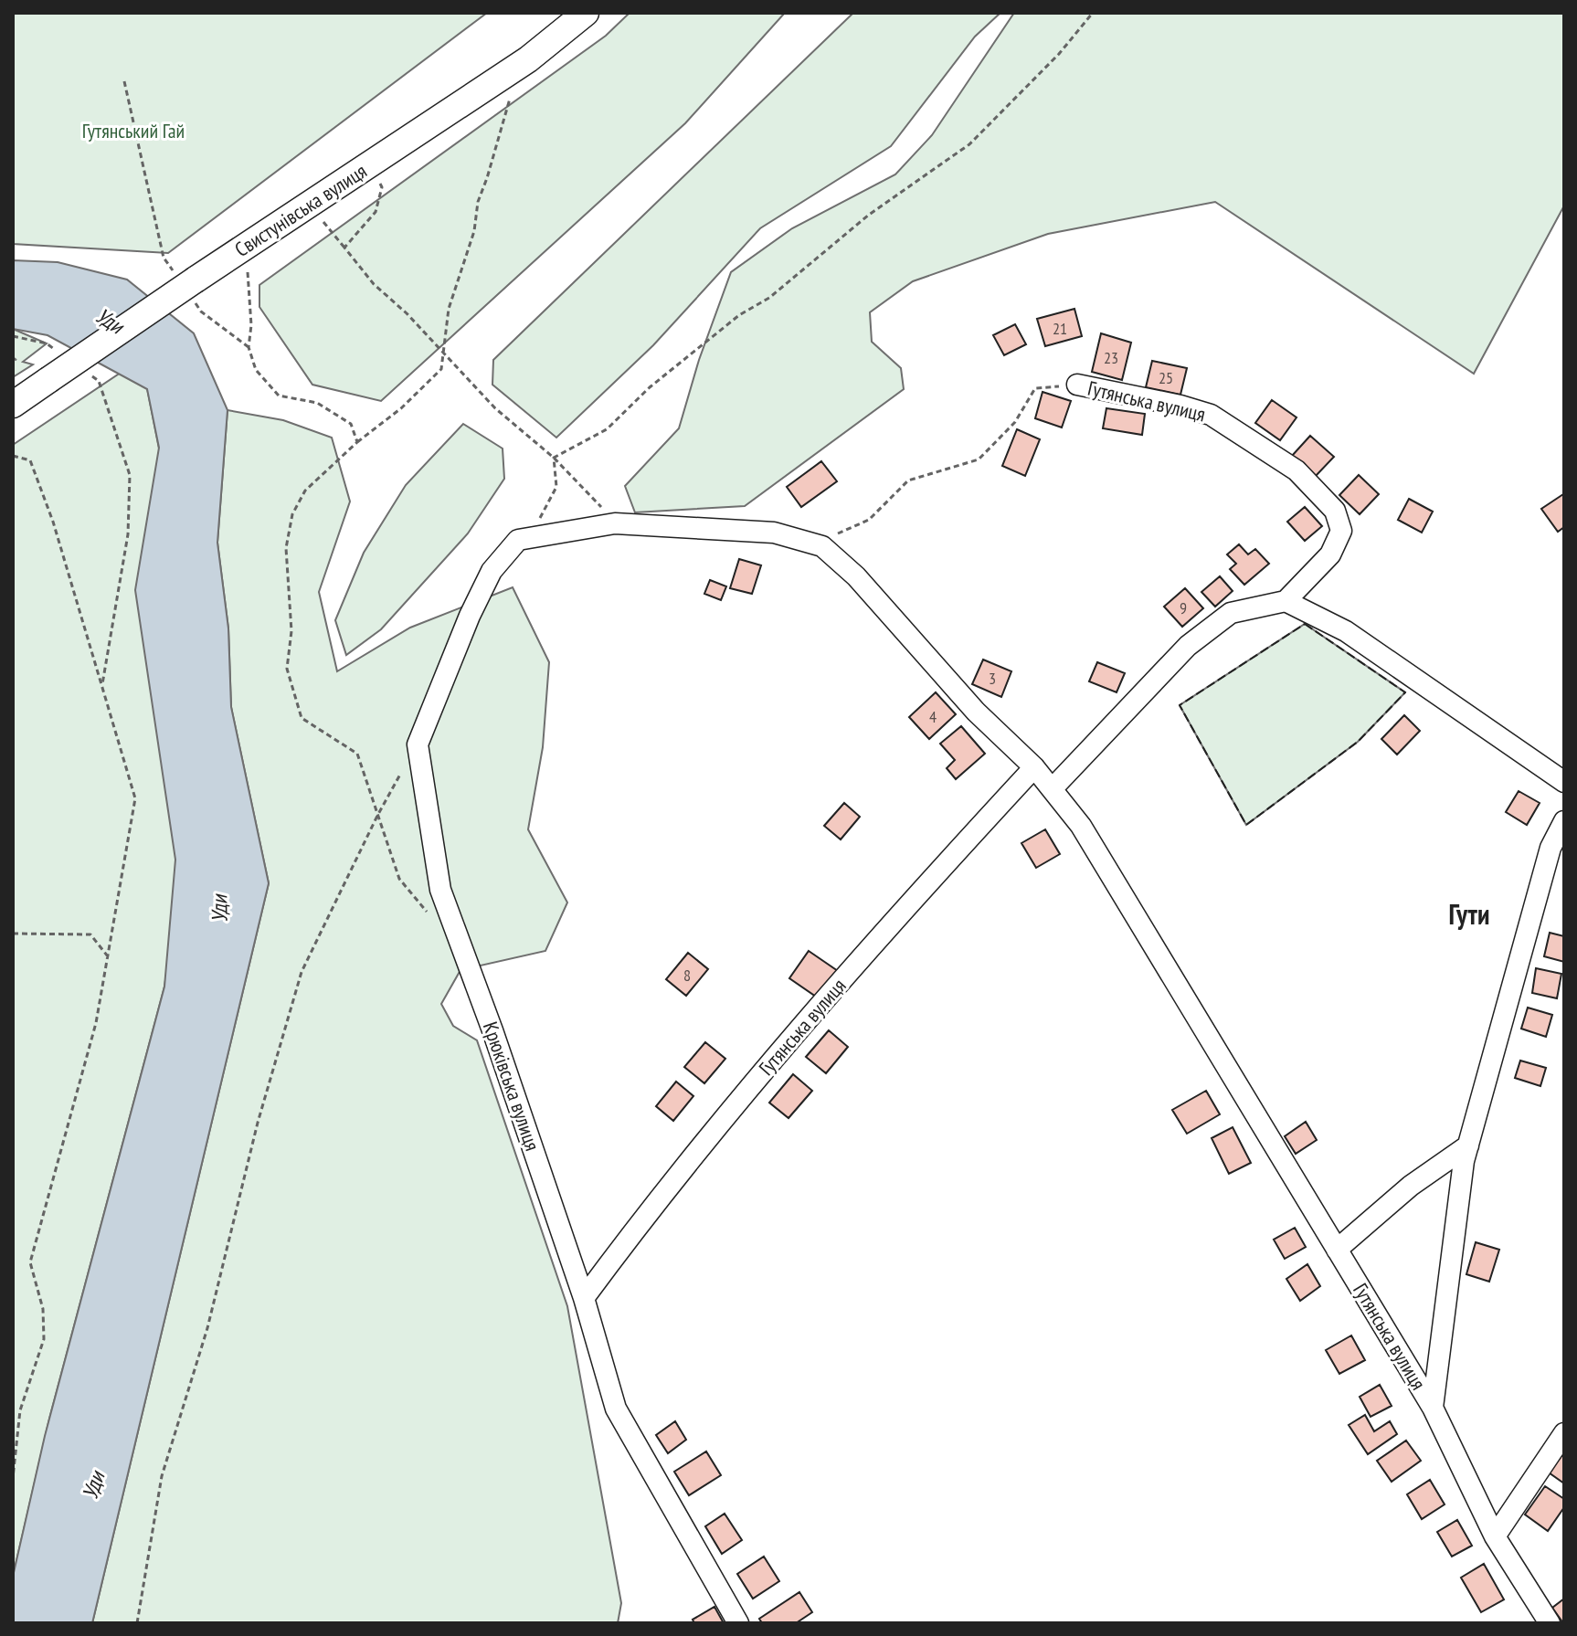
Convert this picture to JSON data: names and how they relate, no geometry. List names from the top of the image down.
{
  "streets": {
    "main road": ["Свистунівська вулиця"],
    "street": ["Гутянська вулиця", "Крюківська вулиця"]
  },
  "crossings": [
    ["Гутянська вулиця", "Крюківська вулиця"]
  ],
  "districts": ["Гути"],
  "water": ["Уди"],
  "parks": ["Гутянський Гай"],
  "house_numbers": [
    "21",
    "23",
    "25",
    "9",
    "3",
    "4",
    "8"
  ]
}
